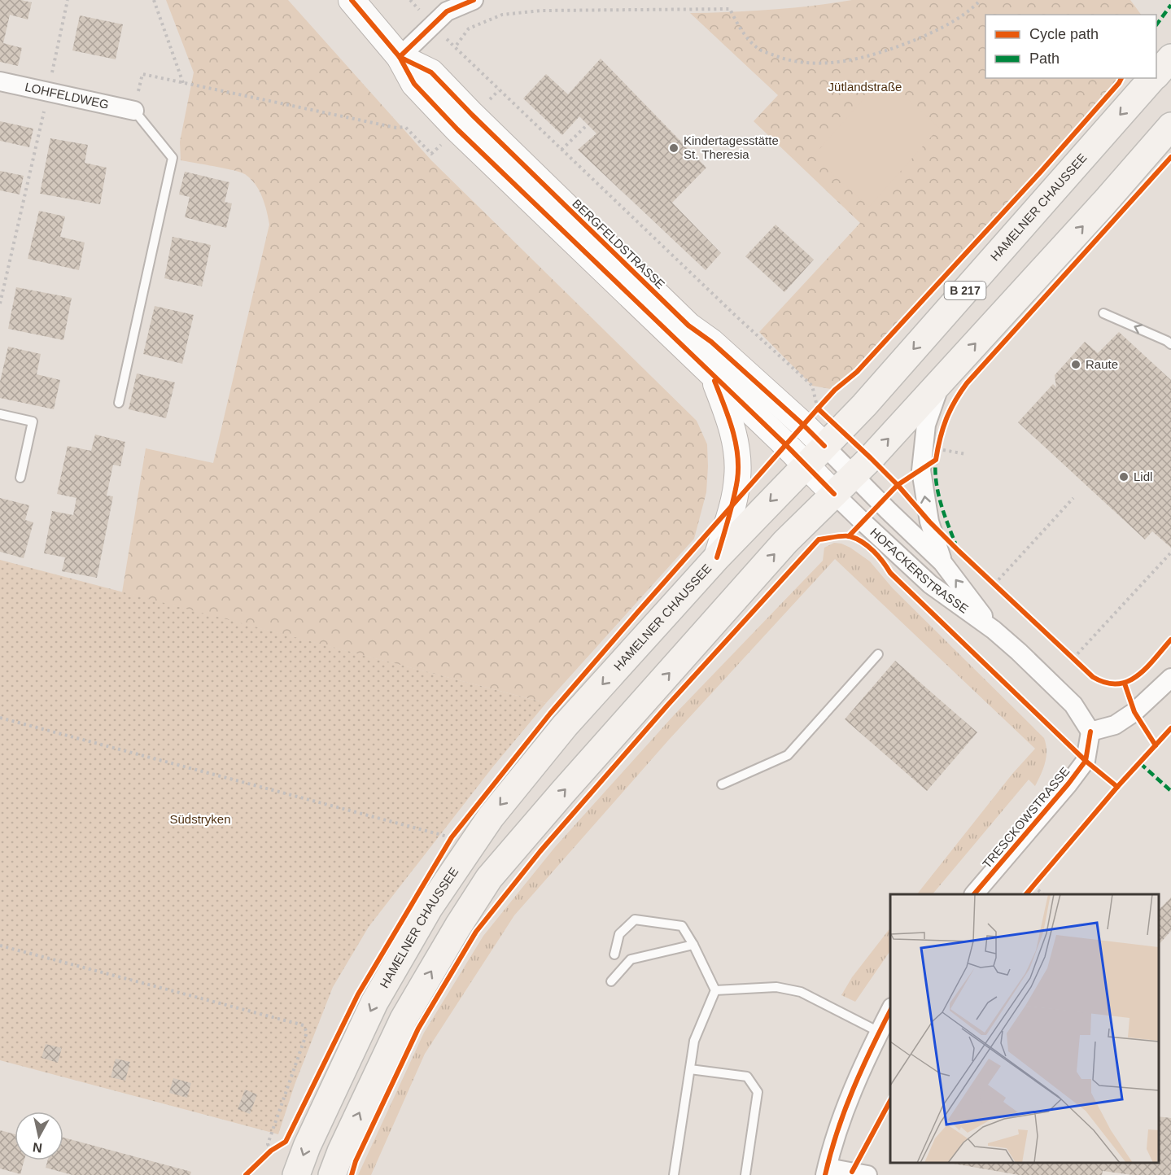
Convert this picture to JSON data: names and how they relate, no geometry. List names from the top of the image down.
{
  "streets": {
    "main road": ["HAMELNER CHAUSSEE", "B 217"],
    "street": [
      "LOHFELDWEG",
      "BERGFELDSTRASSE",
      "HOFACKERSTRASSE",
      "TRESCKOWSTRASSE"
    ]
  },
  "crossings": [
    ["HAMELNER CHAUSSEE", "BERGFELDSTRASSE"],
    ["HAMELNER CHAUSSEE", "HOFACKERSTRASSE"],
    ["BERGFELDSTRASSE", "HOFACKERSTRASSE"],
    ["HOFACKERSTRASSE", "TRESCKOWSTRASSE"]
  ],
  "parks": ["Jütlandstraße", "Südstryken"],
  "places": ["Kindertagesstätte St. Theresia", "Raute", "Lidl"],
  "legend": ["Cycle path", "Path"],
  "north": "bottom"
}
